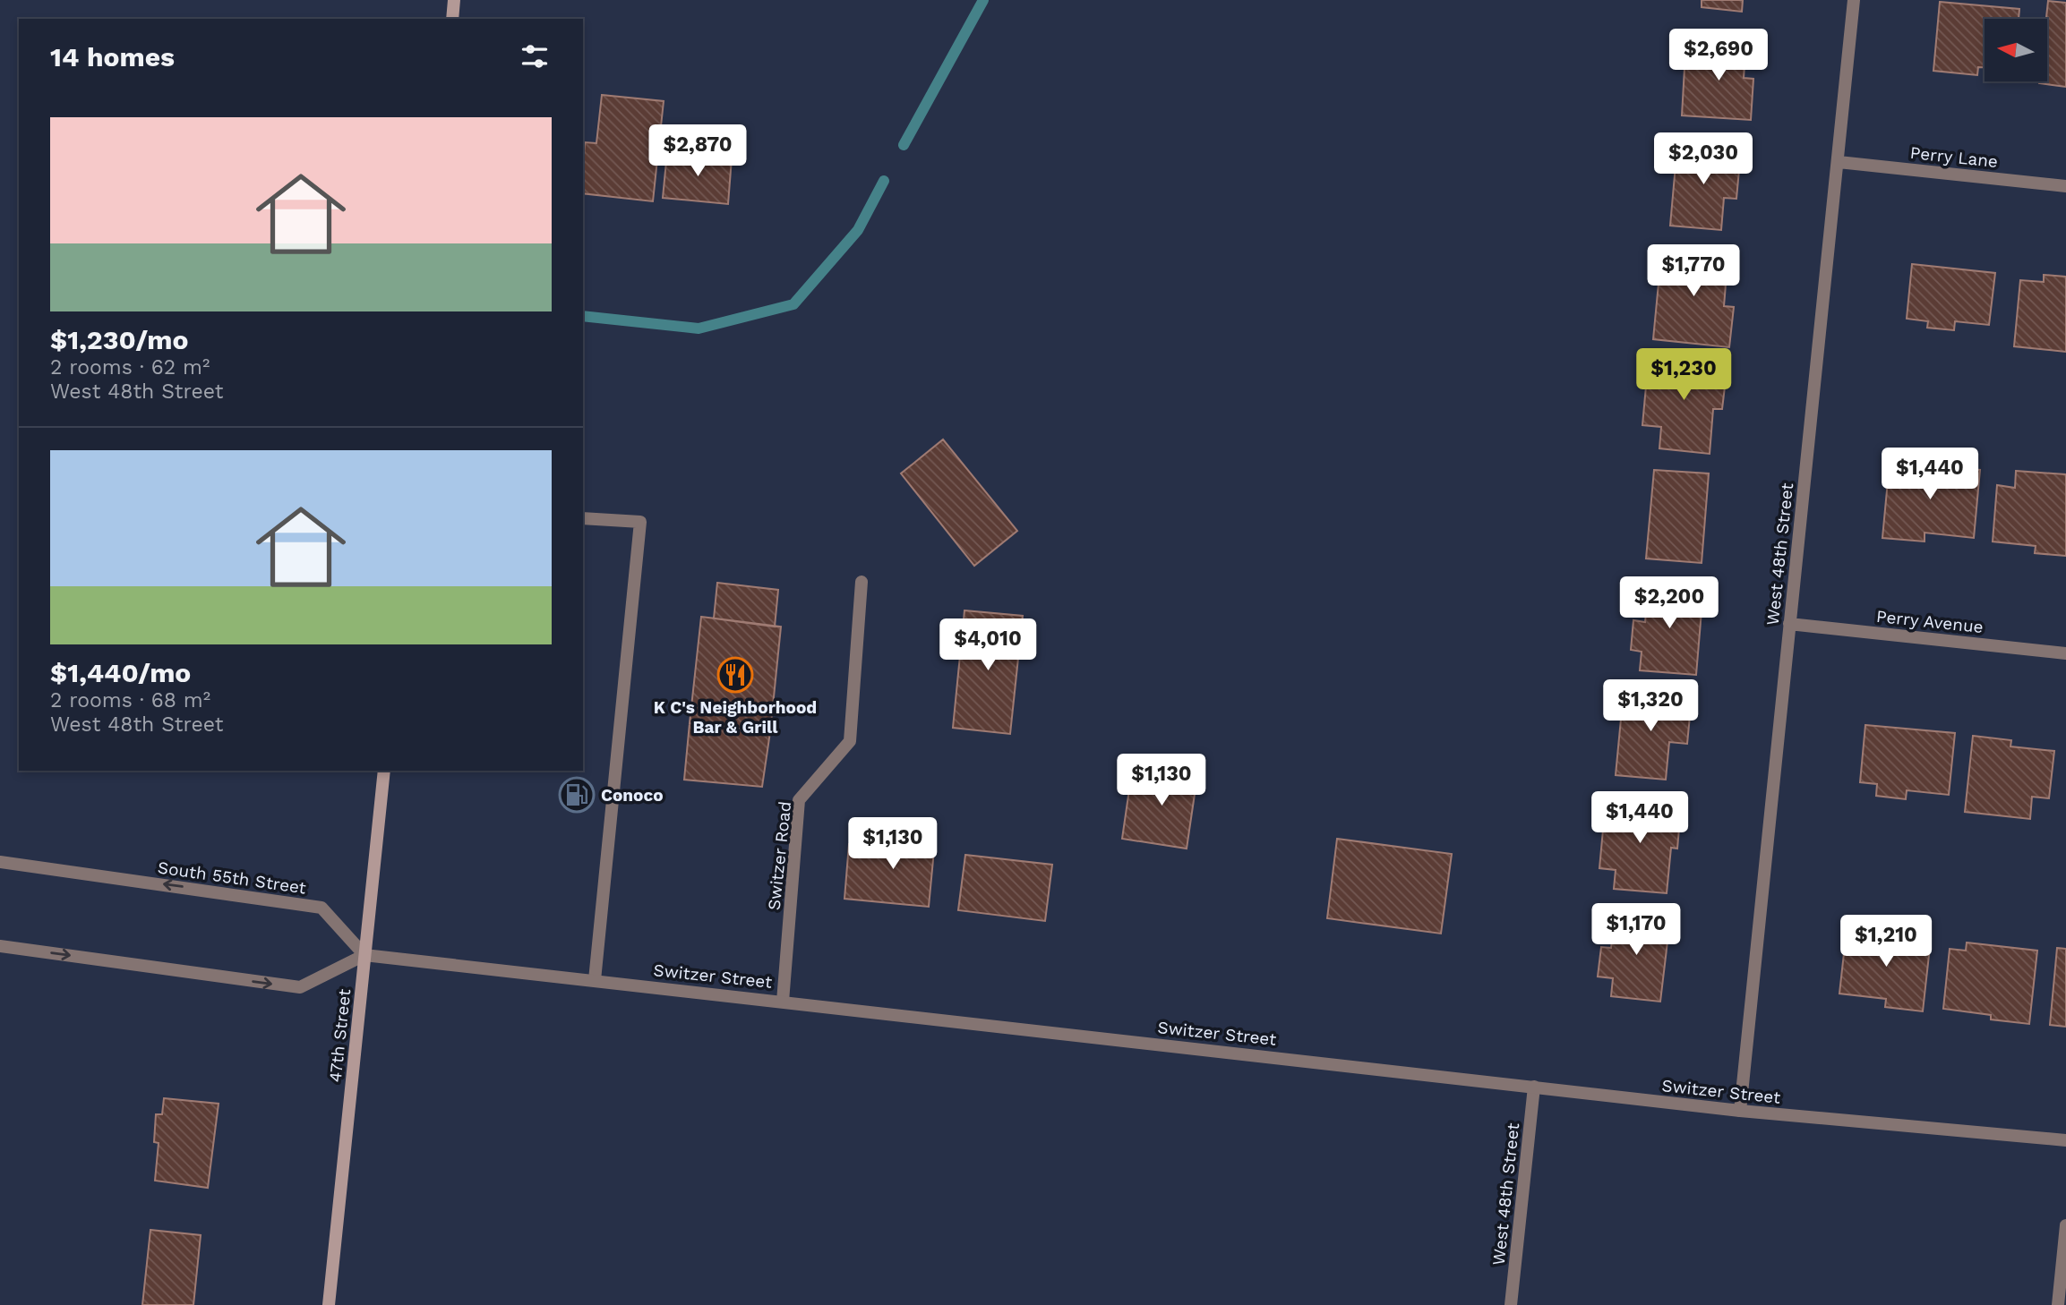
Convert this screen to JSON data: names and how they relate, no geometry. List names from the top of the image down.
{
  "streets": {
    "main road": ["47th Street"],
    "street": [
      "Perry Lane",
      "West 48th Street",
      "Perry Avenue",
      "Switzer Road",
      "South 55th Street",
      "Switzer Street"
    ]
  },
  "crossings": [
    ["Perry Lane", "West 48th Street"],
    ["West 48th Street", "Perry Avenue"],
    ["West 48th Street", "Switzer Street"],
    ["Switzer Road", "Switzer Street"],
    ["South 55th Street", "Switzer Street"],
    ["South 55th Street", "47th Street"],
    ["Switzer Street", "47th Street"]
  ],
  "places": {
    "restaurant": ["K C's Neighborhood Bar & Grill"],
    "fuel station": ["Conoco"]
  },
  "north": "left",
  "page": {
    "heading": "14 homes",
    "price": [
      "$2,690",
      "$2,870",
      "$2,030",
      "$1,770",
      "$1,230",
      "$1,440",
      "$2,200",
      "$4,010",
      "$1,320",
      "$1,130",
      "$1,440",
      "$1,130",
      "$1,170",
      "$1,210"
    ],
    "list": [
      {
        "name": "$1,230/mo",
        "note": "2 rooms · 62 m² · West 48th Street"
      },
      {
        "name": "$1,440/mo",
        "note": "2 rooms · 68 m² · West 48th Street"
      }
    ]
  }
}
